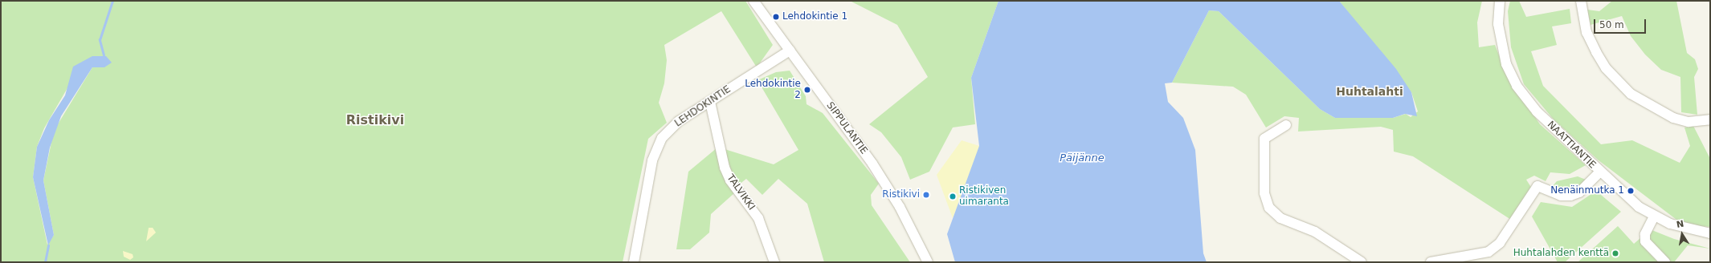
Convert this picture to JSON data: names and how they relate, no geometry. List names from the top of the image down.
{
  "streets": {
    "street": [
      "LEHDOKINTIE",
      "SIPPULANTIE",
      "NAATTIANTIE",
      "TALVIKKI"
    ]
  },
  "crossings": [
    ["LEHDOKINTIE", "SIPPULANTIE"],
    ["LEHDOKINTIE", "TALVIKKI"]
  ],
  "districts": ["Huhtalahti", "Ristikivi"],
  "water": ["Päijänne"],
  "places": [
    "Lehdokintie 1",
    "Lehdokintie 2",
    "Nenäinmutka 1",
    "Ristikivi",
    "Ristikiven uimaranta",
    "Huhtalahden kenttä"
  ],
  "scale_bar": "50 m",
  "north": "top"
}
